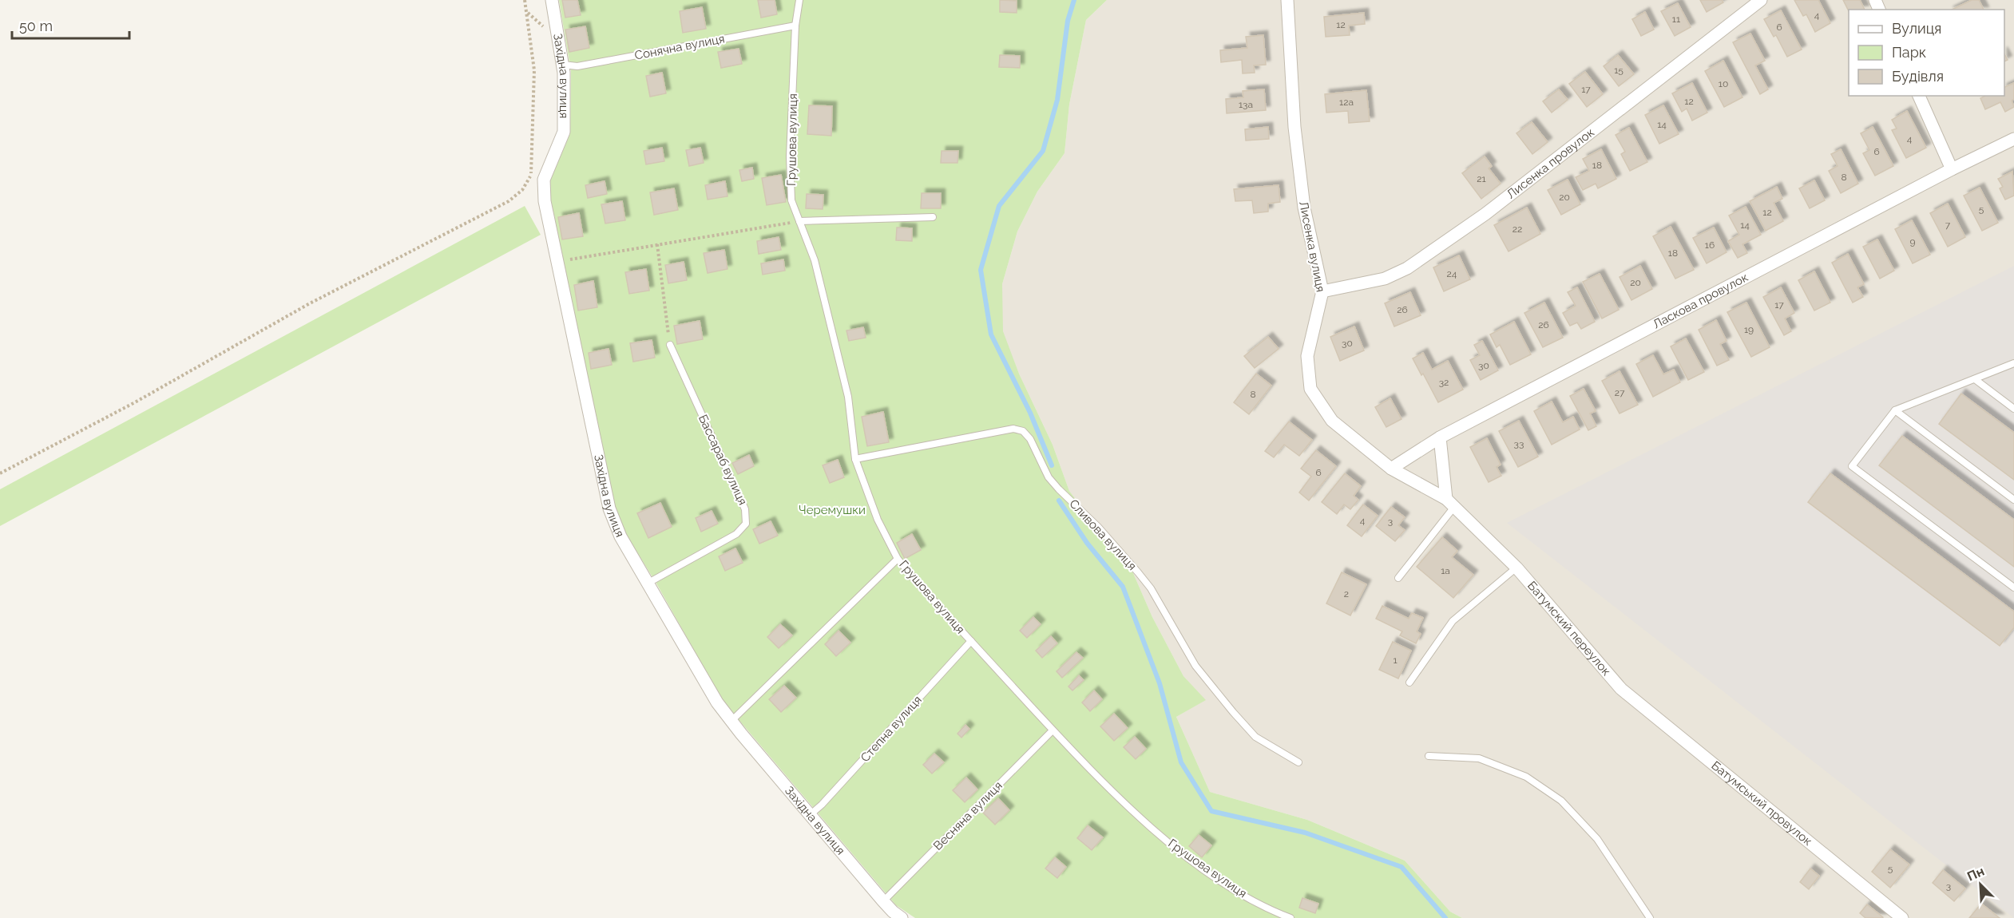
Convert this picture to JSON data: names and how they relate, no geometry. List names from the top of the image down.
{
  "streets": {
    "street": [
      "Західна вулиця",
      "Лисенка провулок",
      "Лисенка вулиця",
      "Ласкова провулок",
      "Батумский переулок",
      "Батумський провулок"
    ],
    "lane": [
      "Сонячна вулиця",
      "Грушова вулиця",
      "Бассараб вулиця",
      "Сливова вулиця",
      "Степна вулиця",
      "Весняна вулиця"
    ]
  },
  "crossings": [
    ["Сонячна вулиця", "Західна вулиця"],
    ["Сонячна вулиця", "Грушова вулиця"],
    ["Західна вулиця", "Бассараб вулиця"],
    ["Західна вулиця", "Степна вулиця"],
    ["Західна вулиця", "Весняна вулиця"],
    ["Грушова вулиця", "Сливова вулиця"],
    ["Грушова вулиця", "Степна вулиця"],
    ["Грушова вулиця", "Весняна вулиця"],
    ["Лисенка провулок", "Лисенка вулиця"],
    ["Лисенка вулиця", "Ласкова провулок"],
    ["Лисенка вулиця", "Батумский переулок"],
    ["Батумский переулок", "Батумський провулок"]
  ],
  "parks": ["Черемушки"],
  "house_numbers": [
    "4",
    "11",
    "12",
    "6",
    "15",
    "10",
    "17",
    "12",
    "12а",
    "13а",
    "14",
    "4",
    "6",
    "18",
    "8",
    "21",
    "20",
    "5",
    "12",
    "14",
    "7",
    "22",
    "9",
    "16",
    "18",
    "24",
    "20",
    "17",
    "26",
    "26",
    "19",
    "30",
    "30",
    "32",
    "27",
    "8",
    "33",
    "6",
    "4",
    "3",
    "1а",
    "2",
    "1",
    "5",
    "3"
  ],
  "legend": ["Вулиця", "Парк", "Будівля"],
  "scale_bar": "50 m",
  "north": "top left"
}
